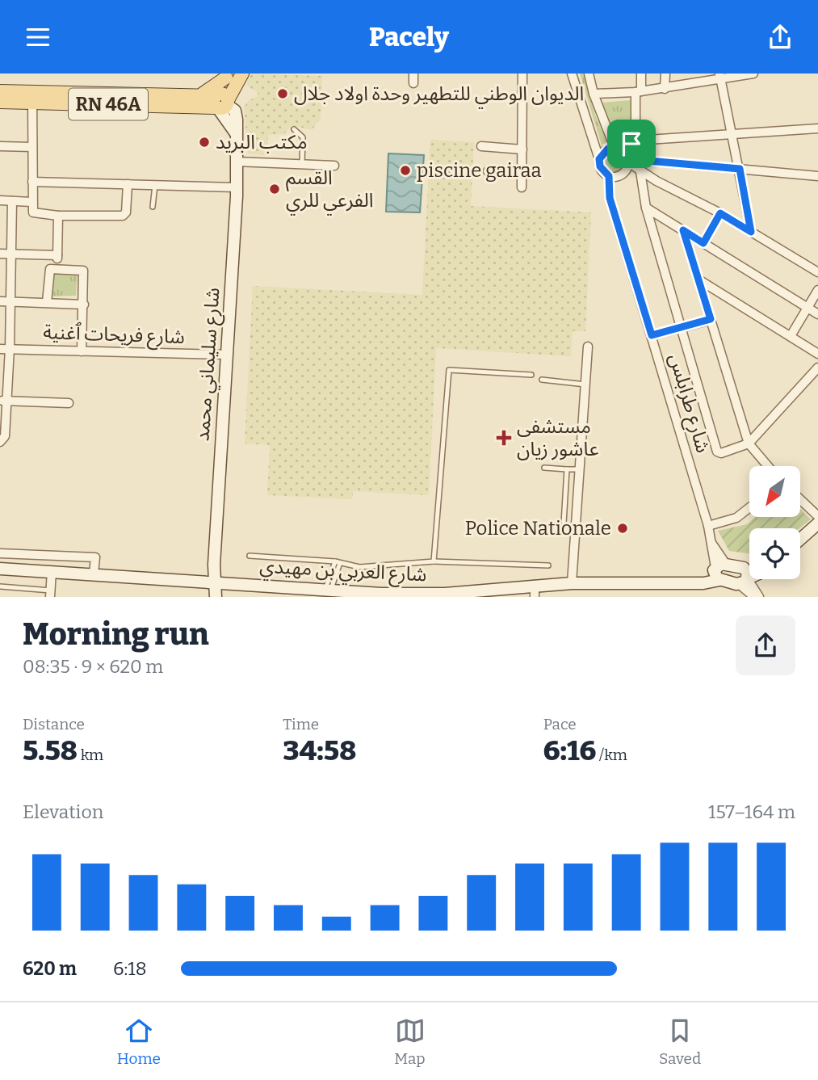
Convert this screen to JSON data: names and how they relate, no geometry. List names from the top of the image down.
{
  "streets": {
    "main road": ["RN 46A"],
    "street": [
      "شارع فريحات ٱغنية",
      "شارع سليماني محمد",
      "شارع طرابلس",
      "شارع العربي بن مهيدي"
    ]
  },
  "crossings": [
    ["RN 46A", "شارع سليماني محمد"],
    ["شارع فريحات ٱغنية", "شارع سليماني محمد"],
    ["شارع سليماني محمد", "شارع العربي بن مهيدي"],
    ["شارع طرابلس", "شارع العربي بن مهيدي"]
  ],
  "places": {
    "other": [
      "الديوان الوطني للتطهير وحدة اولاد جلال",
      "مكتب البريد",
      "piscine gairaa",
      "القسم الفرعي للري",
      "Police Nationale"
    ],
    "health": ["مستشفى عاشور زيان"]
  },
  "north": "bottom left",
  "page": {
    "header": "Pacely",
    "heading": ["Morning run", "08:35 · 9 × 620 m"],
    "stats": [
      ["Distance", "5.58 km"],
      ["Time", "34:58"],
      ["Pace", "6:16 /km"]
    ],
    "chart": ["Elevation", "157–164 m"],
    "list": [
      {
        "name": "620 m",
        "note": "6:18"
      }
    ],
    "tabs": ["Home", "Map", "Saved"]
  }
}
